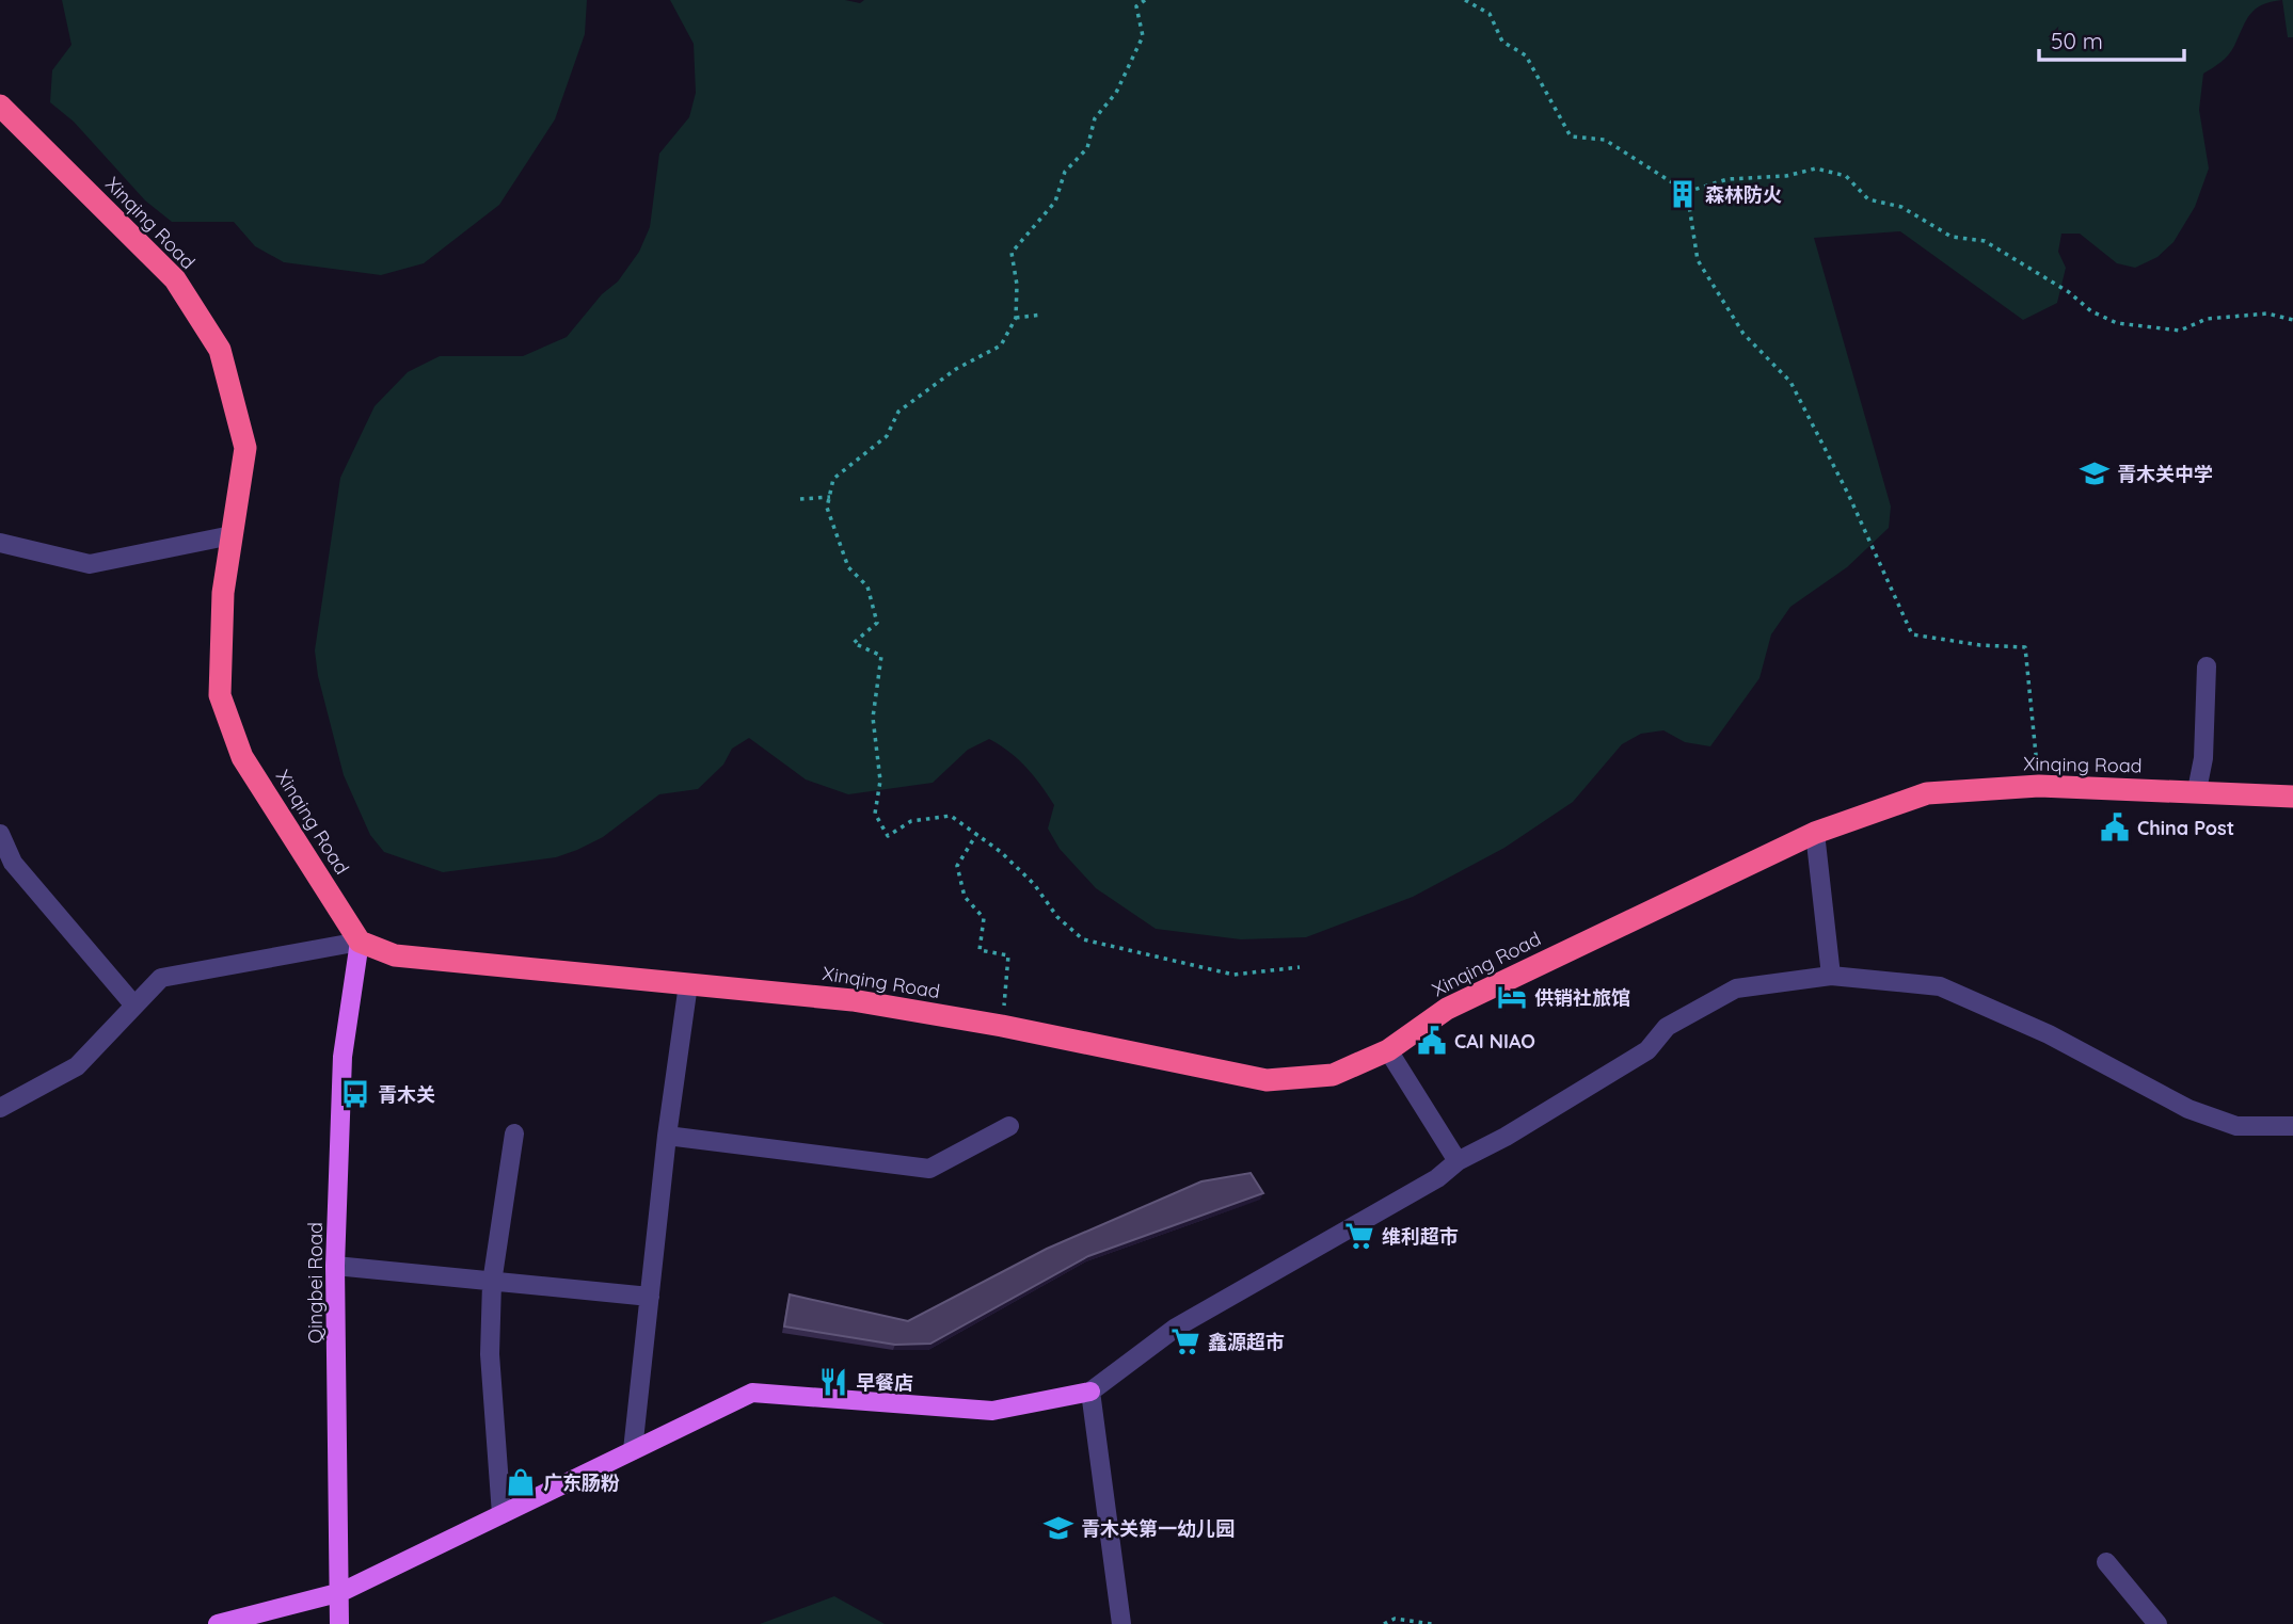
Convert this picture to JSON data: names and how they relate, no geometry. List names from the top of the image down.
{
  "streets": {
    "highway": ["Xinqing Road"],
    "main road": ["Qingbei Road"]
  },
  "crossings": [
    ["Xinqing Road", "Qingbei Road"]
  ],
  "places": {
    "building": ["森林防火"],
    "school or university": ["青木关中学", "青木关第一幼儿园"],
    "public building": ["China Post", "CAI NIAO"],
    "hotel": ["供销社旅馆"],
    "bus stop": ["青木关"],
    "supermarket": ["维利超市", "鑫源超市"],
    "restaurant": ["早餐店"],
    "shop": ["广东肠粉"]
  },
  "scale_bar": "50 m"
}
